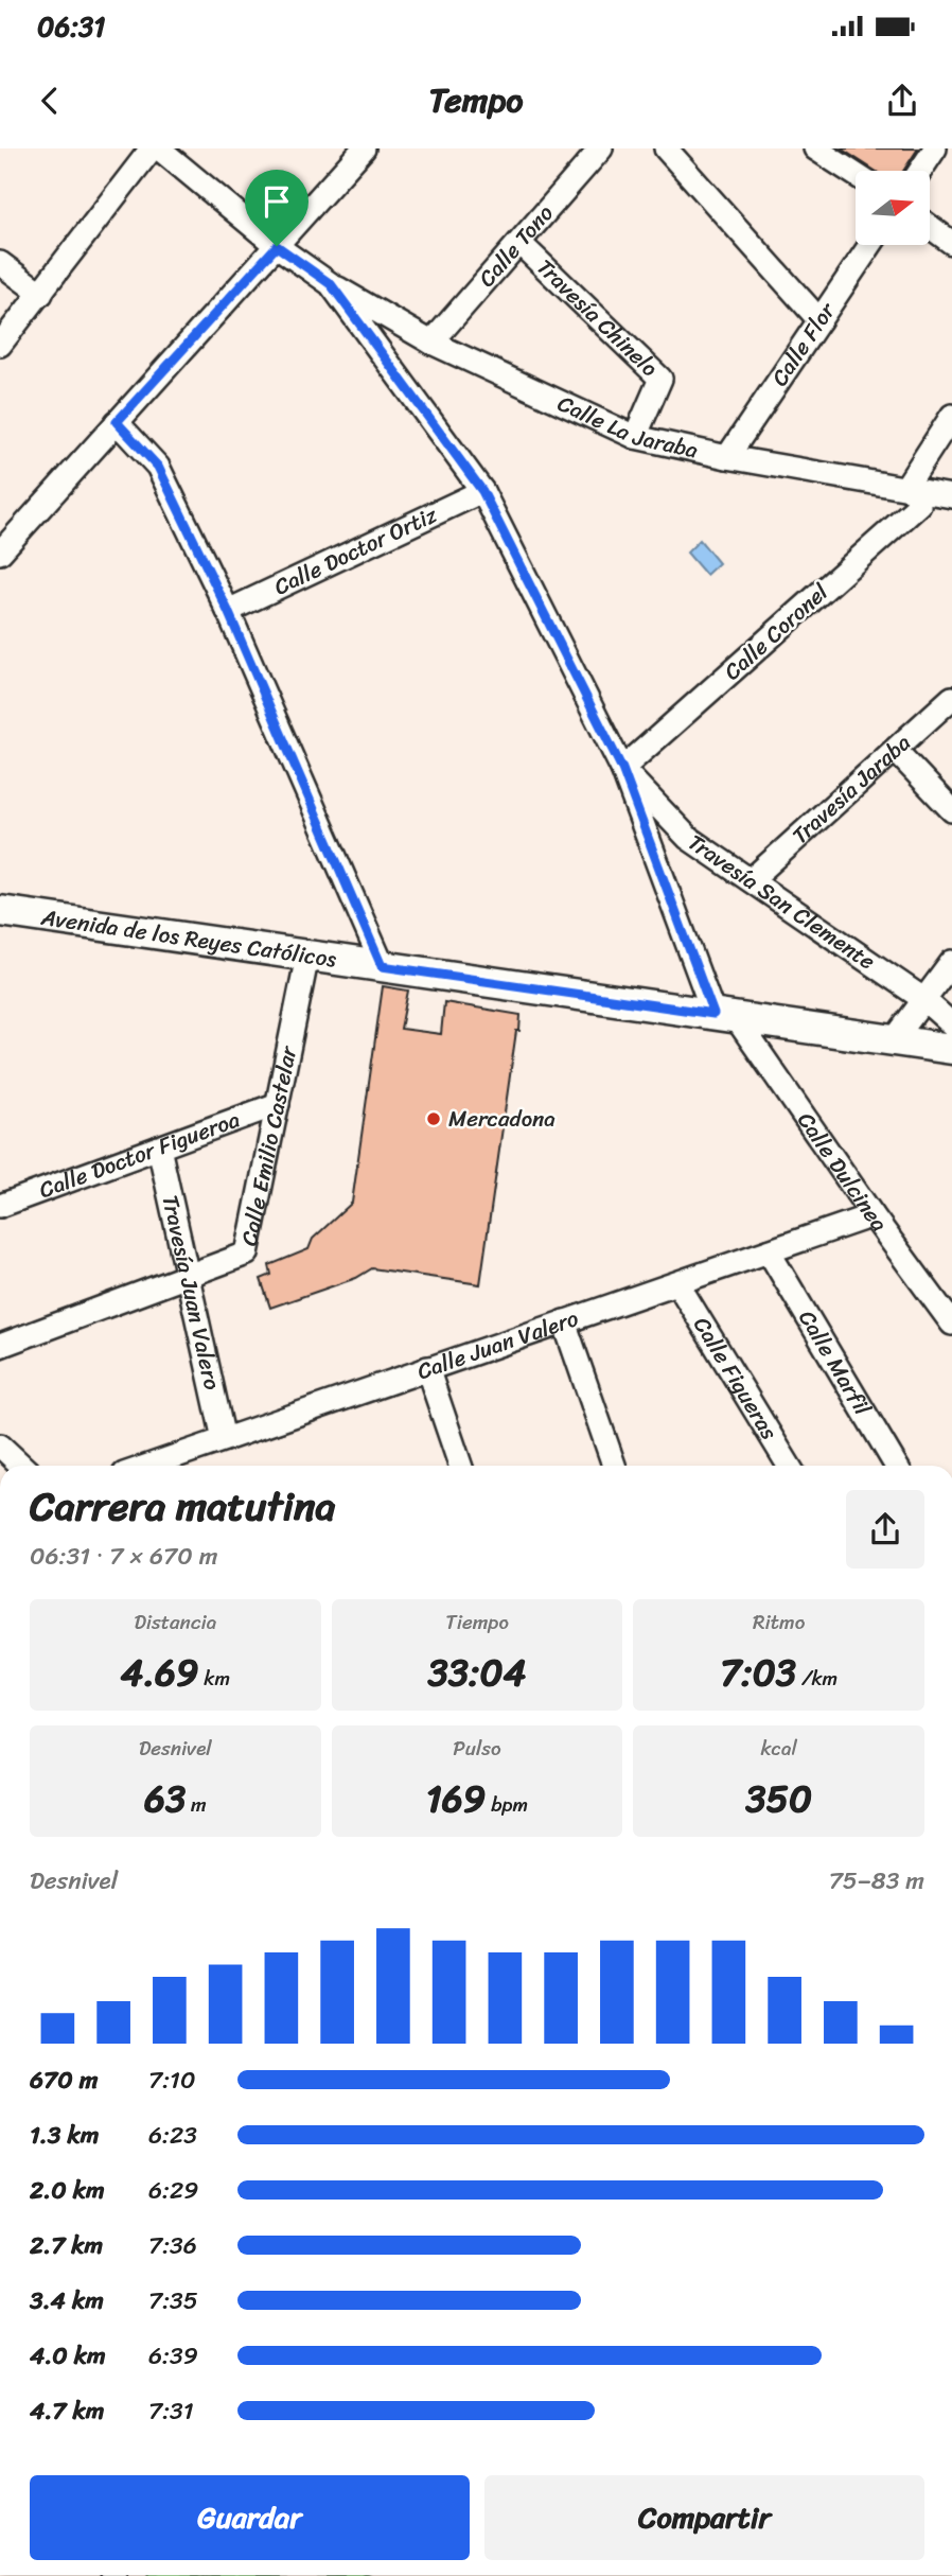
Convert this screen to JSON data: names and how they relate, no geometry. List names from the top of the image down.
{
  "streets": {
    "street": [
      "Calle Tono",
      "Travesía Chinelo",
      "Calle Flor",
      "Calle La Jaraba",
      "Calle Doctor Ortiz",
      "Calle Coronel",
      "Travesía Jaraba",
      "Travesía San Clemente",
      "Avenida de los Reyes Católicos",
      "Calle Emilio Castelar",
      "Calle Doctor Figueroa",
      "Calle Dulcinea",
      "Travesía Juan Valero",
      "Calle Juan Valero",
      "Calle Marfil",
      "Calle Figueras"
    ]
  },
  "crossings": [
    ["Calle Tono", "Travesía Chinelo"],
    ["Calle Tono", "Calle La Jaraba"],
    ["Travesía Chinelo", "Calle La Jaraba"],
    ["Calle Flor", "Calle La Jaraba"],
    ["Calle La Jaraba", "Calle Coronel"],
    ["Calle Coronel", "Travesía San Clemente"],
    ["Calle Coronel", "Calle Dulcinea"],
    ["Travesía Jaraba", "Travesía San Clemente"],
    ["Travesía San Clemente", "Calle Dulcinea"],
    ["Avenida de los Reyes Católicos", "Calle Emilio Castelar"],
    ["Avenida de los Reyes Católicos", "Calle Dulcinea"],
    ["Calle Emilio Castelar", "Calle Doctor Figueroa"],
    ["Calle Emilio Castelar", "Travesía Juan Valero"],
    ["Calle Doctor Figueroa", "Travesía Juan Valero"],
    ["Calle Dulcinea", "Calle Juan Valero"],
    ["Travesía Juan Valero", "Calle Juan Valero"],
    ["Calle Juan Valero", "Calle Marfil"],
    ["Calle Juan Valero", "Calle Figueras"]
  ],
  "places": ["Mercadona"],
  "north": "right",
  "page": {
    "status": "06:31",
    "header": "Tempo",
    "heading": ["Carrera matutina", "06:31 · 7 × 670 m"],
    "stats": [
      ["Distancia", "4.69 km"],
      ["Tiempo", "33:04"],
      ["Ritmo", "7:03 /km"],
      ["Desnivel", "63 m"],
      ["Pulso", "169 bpm"],
      ["kcal", "350"]
    ],
    "chart": ["Desnivel", "75–83 m"],
    "list": [
      {
        "name": "670 m",
        "note": "7:10"
      },
      {
        "name": "1.3 km",
        "note": "6:23"
      },
      {
        "name": "2.0 km",
        "note": "6:29"
      },
      {
        "name": "2.7 km",
        "note": "7:36"
      },
      {
        "name": "3.4 km",
        "note": "7:35"
      },
      {
        "name": "4.0 km",
        "note": "6:39"
      },
      {
        "name": "4.7 km",
        "note": "7:31"
      }
    ],
    "buttons": ["Guardar", "Compartir"]
  }
}
